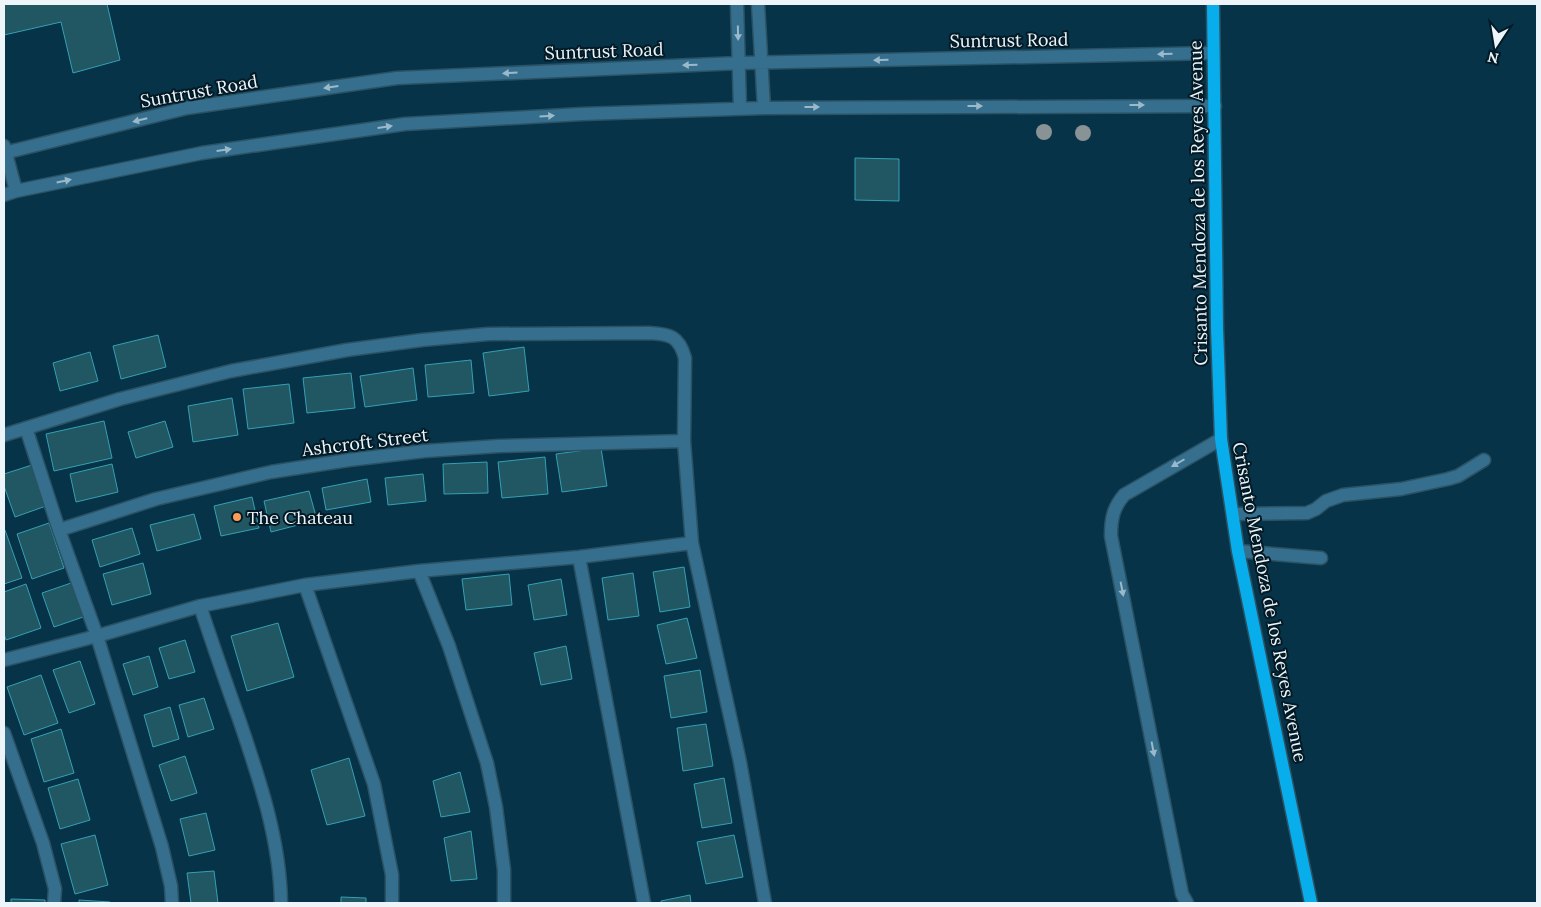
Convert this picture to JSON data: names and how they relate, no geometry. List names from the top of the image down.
{
  "streets": {
    "main road": ["Crisanto Mendoza de los Reyes Avenue"],
    "street": ["Suntrust Road", "Ashcroft Street"]
  },
  "crossings": [
    ["Suntrust Road", "Crisanto Mendoza de los Reyes Avenue"]
  ],
  "places": ["The Chateau"],
  "north": "bottom"
}
